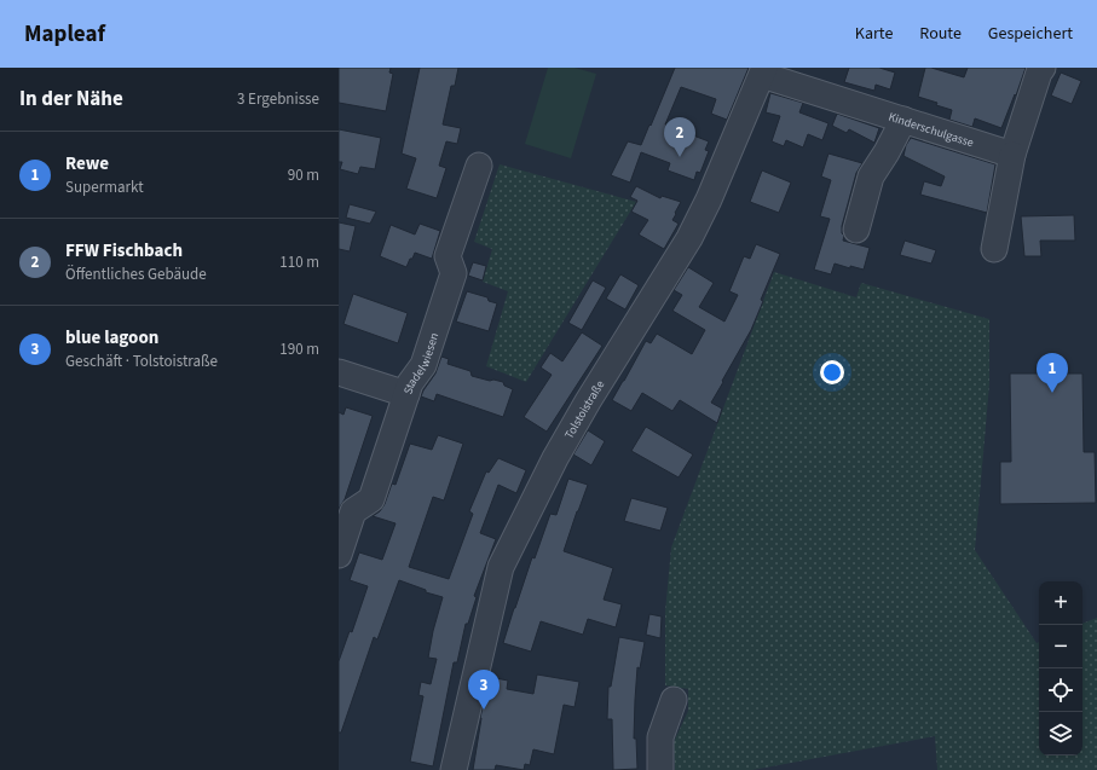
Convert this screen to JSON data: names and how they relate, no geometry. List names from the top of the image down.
{
  "streets": {
    "street": ["Kinderschulgasse", "Stadelwiesen", "Tolstoistraße"]
  },
  "crossings": [
    ["Kinderschulgasse", "Tolstoistraße"]
  ],
  "page": {
    "header": "Mapleaf",
    "nav": ["Karte", "Route", "Gespeichert"],
    "heading": ["In der Nähe", "3 Ergebnisse"],
    "pins": ["2", "1", "3"],
    "list": [
      {
        "mark": "1",
        "name": "Rewe",
        "note": "Supermarkt",
        "value": "90 m"
      },
      {
        "mark": "2",
        "name": "FFW Fischbach",
        "note": "Öffentliches Gebäude",
        "value": "110 m"
      },
      {
        "mark": "3",
        "name": "blue lagoon",
        "note": "Geschäft · Tolstoistraße",
        "value": "190 m"
      }
    ],
    "map_buttons": ["+", "−"]
  }
}
